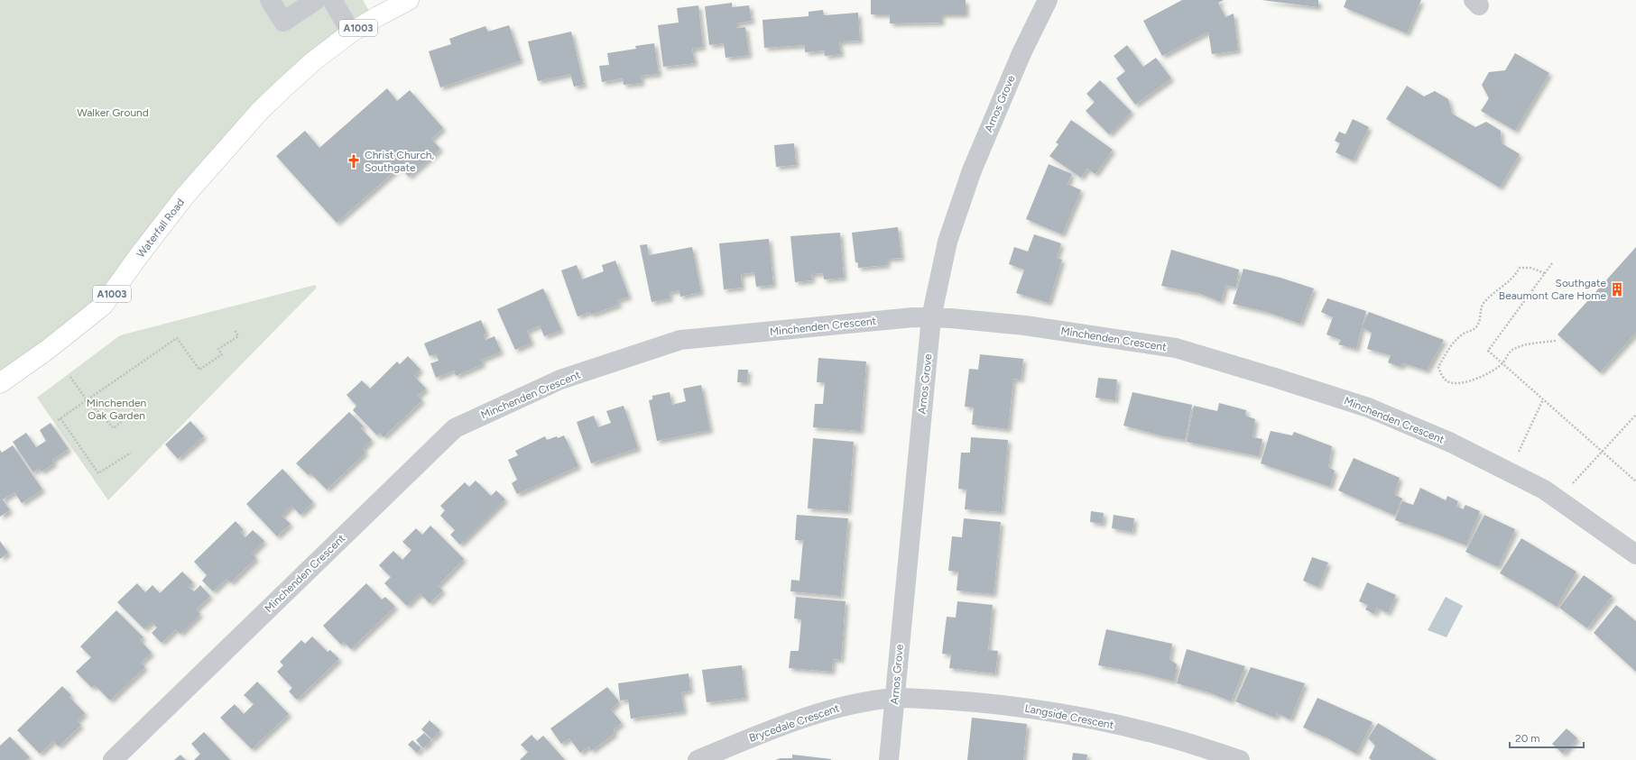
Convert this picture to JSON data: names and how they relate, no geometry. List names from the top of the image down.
{
  "streets": {
    "main road": ["A1003", "Waterfall Road"],
    "street": [
      "Arnos Grove",
      "Minchenden Crescent",
      "Langside Crescent",
      "Brycedale Crescent"
    ]
  },
  "crossings": [
    ["A1003", "Waterfall Road"],
    ["Arnos Grove", "Minchenden Crescent"],
    ["Arnos Grove", "Langside Crescent"],
    ["Arnos Grove", "Brycedale Crescent"],
    ["Langside Crescent", "Brycedale Crescent"]
  ],
  "parks": ["Walker Ground", "Minchenden Oak Garden"],
  "places": {
    "church": ["Christ Church, Southgate"],
    "building": ["Southgate Beaumont Care Home"]
  },
  "scale_bar": "20 m"
}
